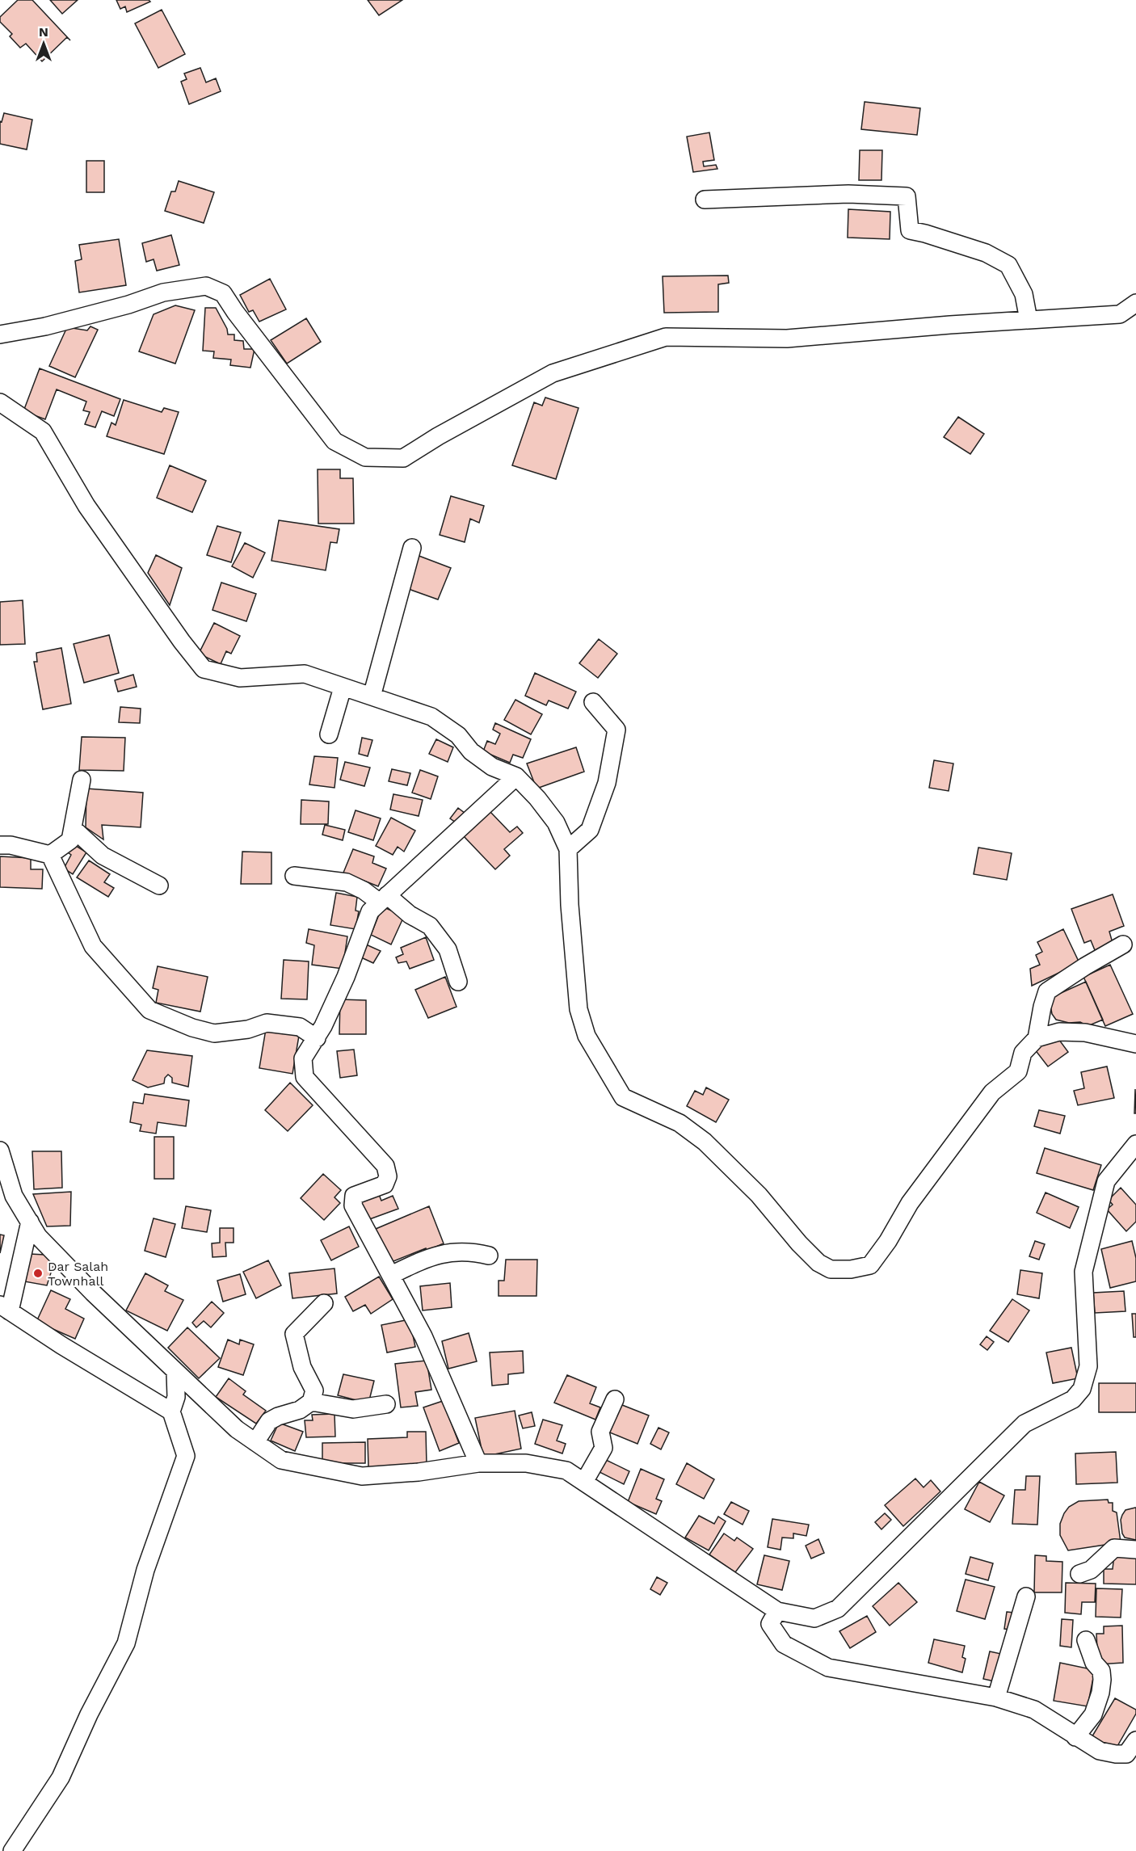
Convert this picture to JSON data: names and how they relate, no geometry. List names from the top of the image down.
{
  "places": ["Dar Salah Townhall"],
  "north": "top"
}
